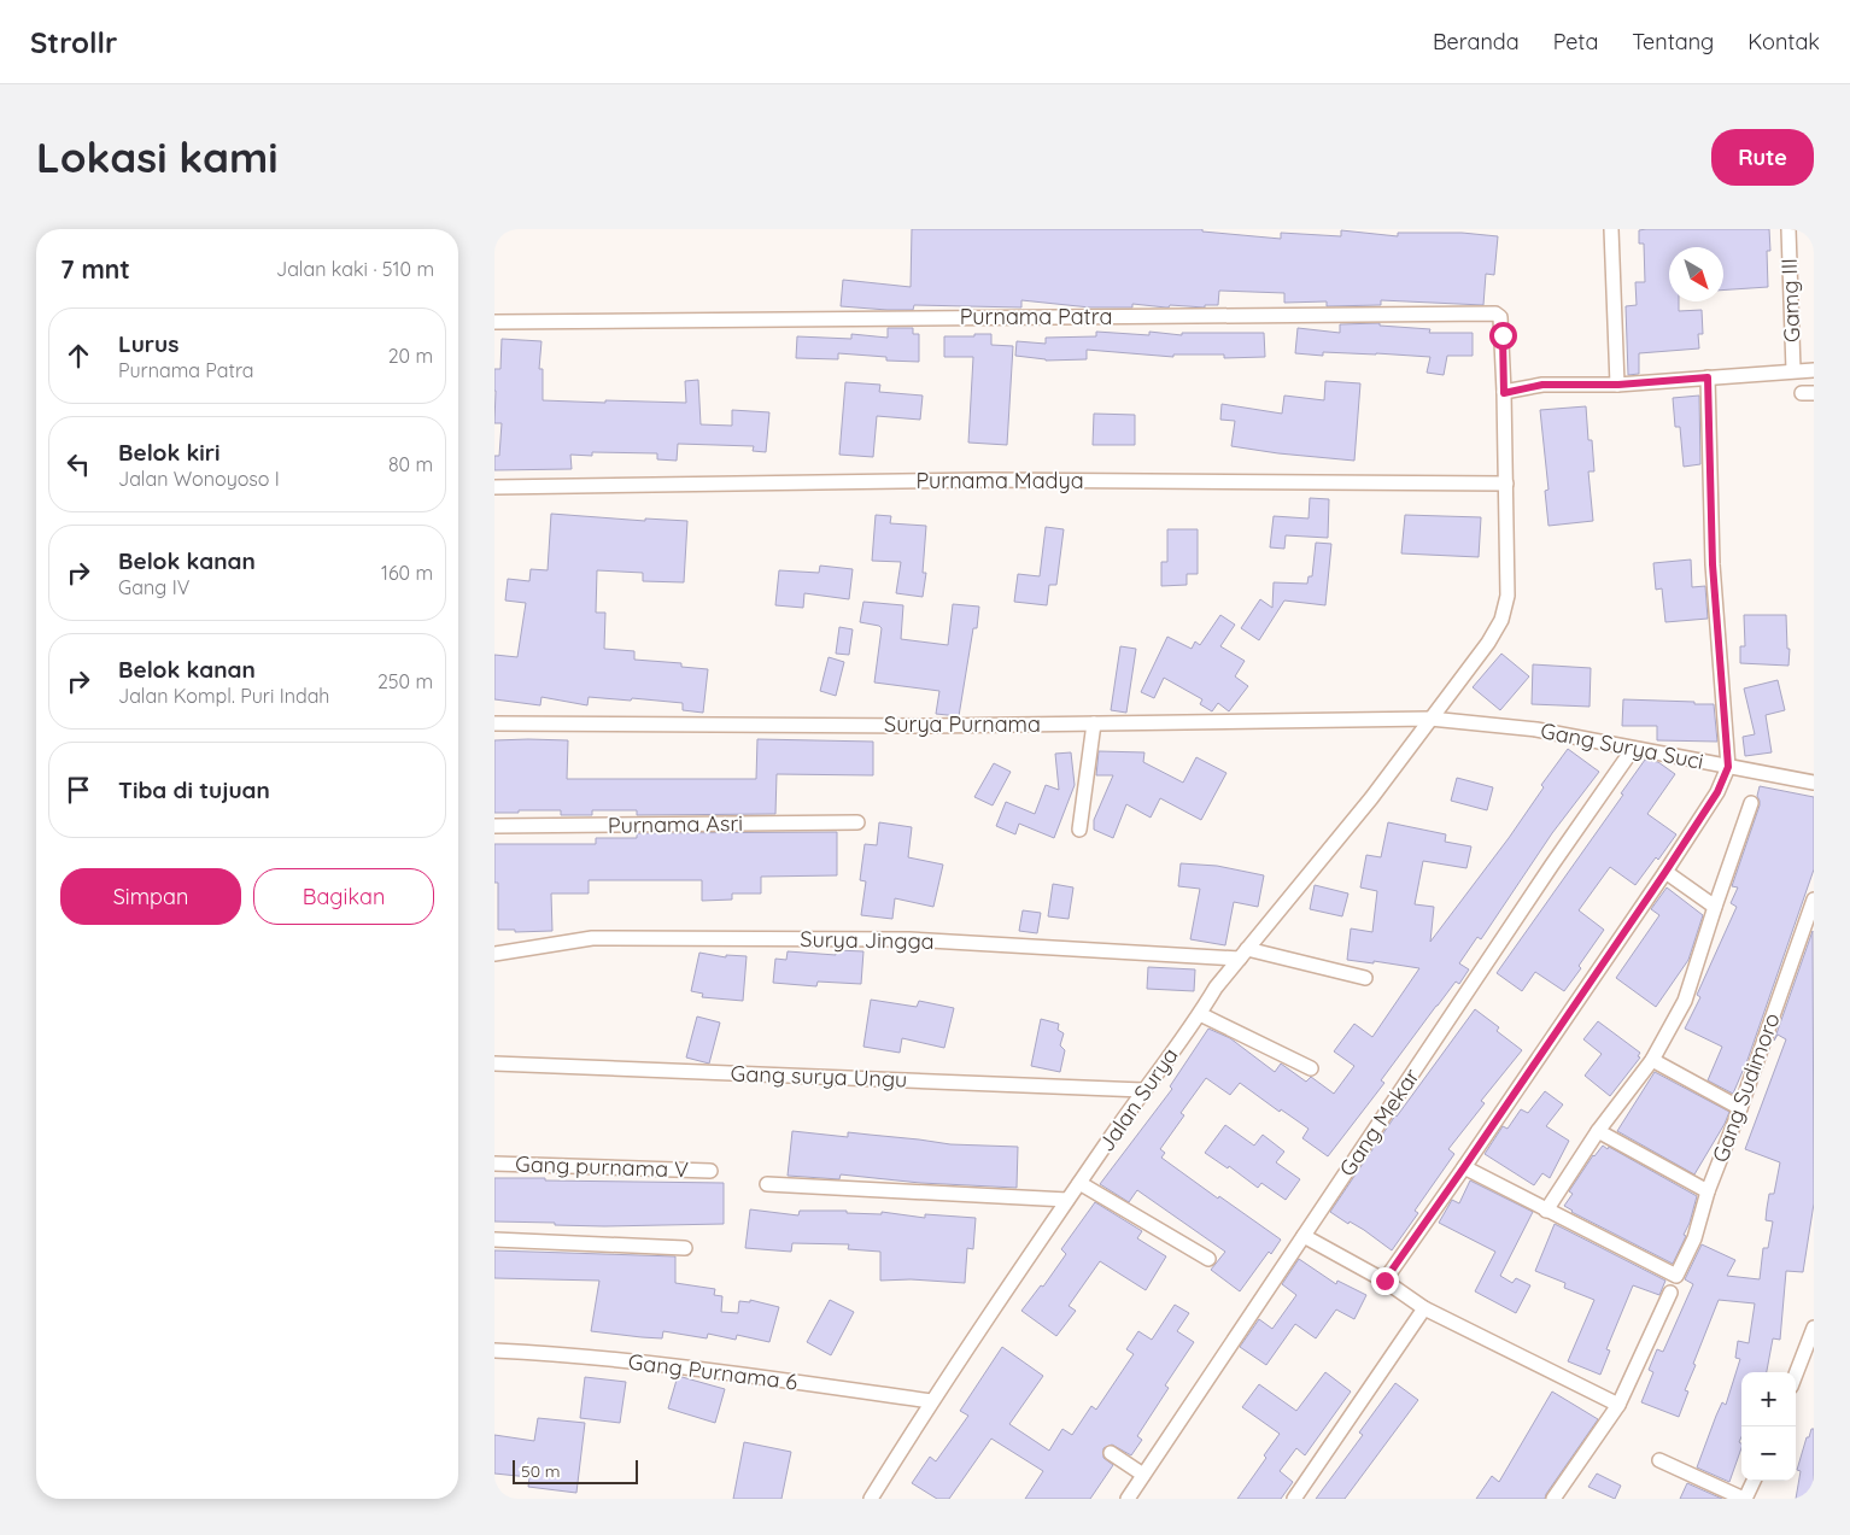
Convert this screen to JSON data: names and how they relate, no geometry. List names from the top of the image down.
{
  "streets": {
    "street": [
      "Gamg III",
      "Purnama Patra",
      "Purnama Madya",
      "Surya Purnama",
      "Gang Surya Suci",
      "Purnama Asri",
      "Surya Jingga",
      "Gang surya Ungu",
      "Gang Sudimoro",
      "Jalan Surya",
      "Gang Mekar",
      "Gang purnama V",
      "Gang Purnama 6"
    ]
  },
  "crossings": [
    ["Purnama Patra", "Jalan Surya"],
    ["Purnama Madya", "Jalan Surya"],
    ["Surya Purnama", "Gang Surya Suci"],
    ["Surya Purnama", "Jalan Surya"],
    ["Gang Surya Suci", "Jalan Surya"],
    ["Gang Surya Suci", "Gang Mekar"],
    ["Surya Jingga", "Jalan Surya"],
    ["Gang surya Ungu", "Jalan Surya"],
    ["Jalan Surya", "Gang Purnama 6"]
  ],
  "scale_bar": "50 m",
  "north": "bottom right",
  "page": {
    "header": "Strollr",
    "nav": [
      "Beranda",
      "Peta",
      "Tentang",
      "Kontak"
    ],
    "buttons": [
      "Rute",
      ["Simpan", "Bagikan"]
    ],
    "title": "Lokasi kami",
    "heading": ["7 mnt", "Jalan kaki · 510 m"],
    "list": [
      ["Lurus", "Purnama Patra", "20 m"],
      ["Belok kiri", "Jalan Wonoyoso I", "80 m"],
      ["Belok kanan", "Gang IV", "160 m"],
      ["Belok kanan", "Jalan Kompl. Puri Indah", "250 m"],
      "Tiba di tujuan"
    ],
    "map_buttons": ["+", "−"],
    "scale": "50 m"
  }
}
